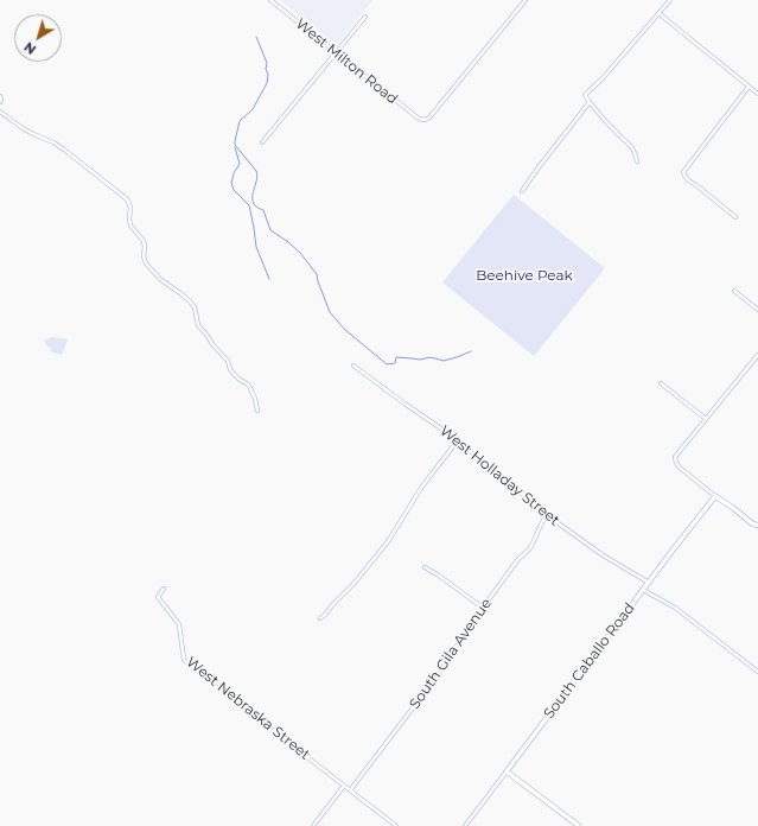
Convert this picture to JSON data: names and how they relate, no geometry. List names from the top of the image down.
{
  "streets": {
    "street": [
      "West Milton Road",
      "West Holladay Street",
      "South Gila Avenue",
      "South Caballo Road",
      "West Nebraska Street"
    ]
  },
  "crossings": [
    ["West Holladay Street", "South Gila Avenue"],
    ["West Holladay Street", "South Caballo Road"],
    ["South Gila Avenue", "West Nebraska Street"]
  ],
  "parks": ["Beehive Peak"],
  "north": "bottom left"
}
